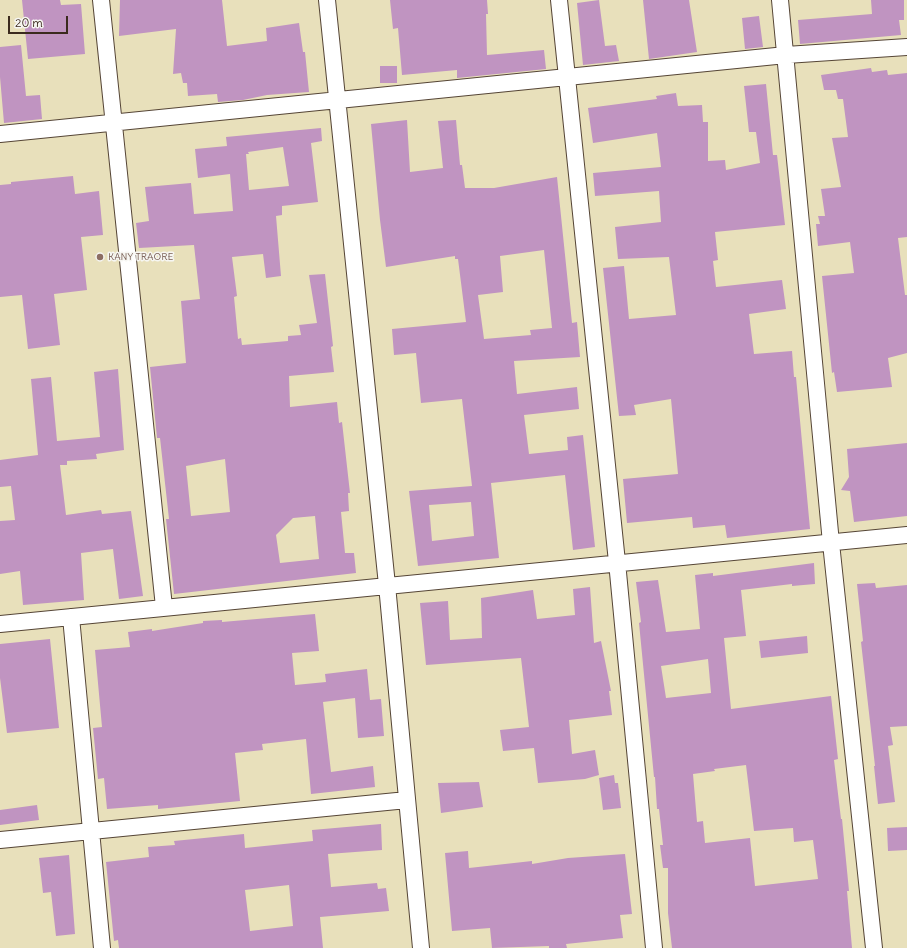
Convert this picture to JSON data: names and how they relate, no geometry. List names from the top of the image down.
{
  "places": ["KANY TRAORE"],
  "scale_bar": "20 m"
}
